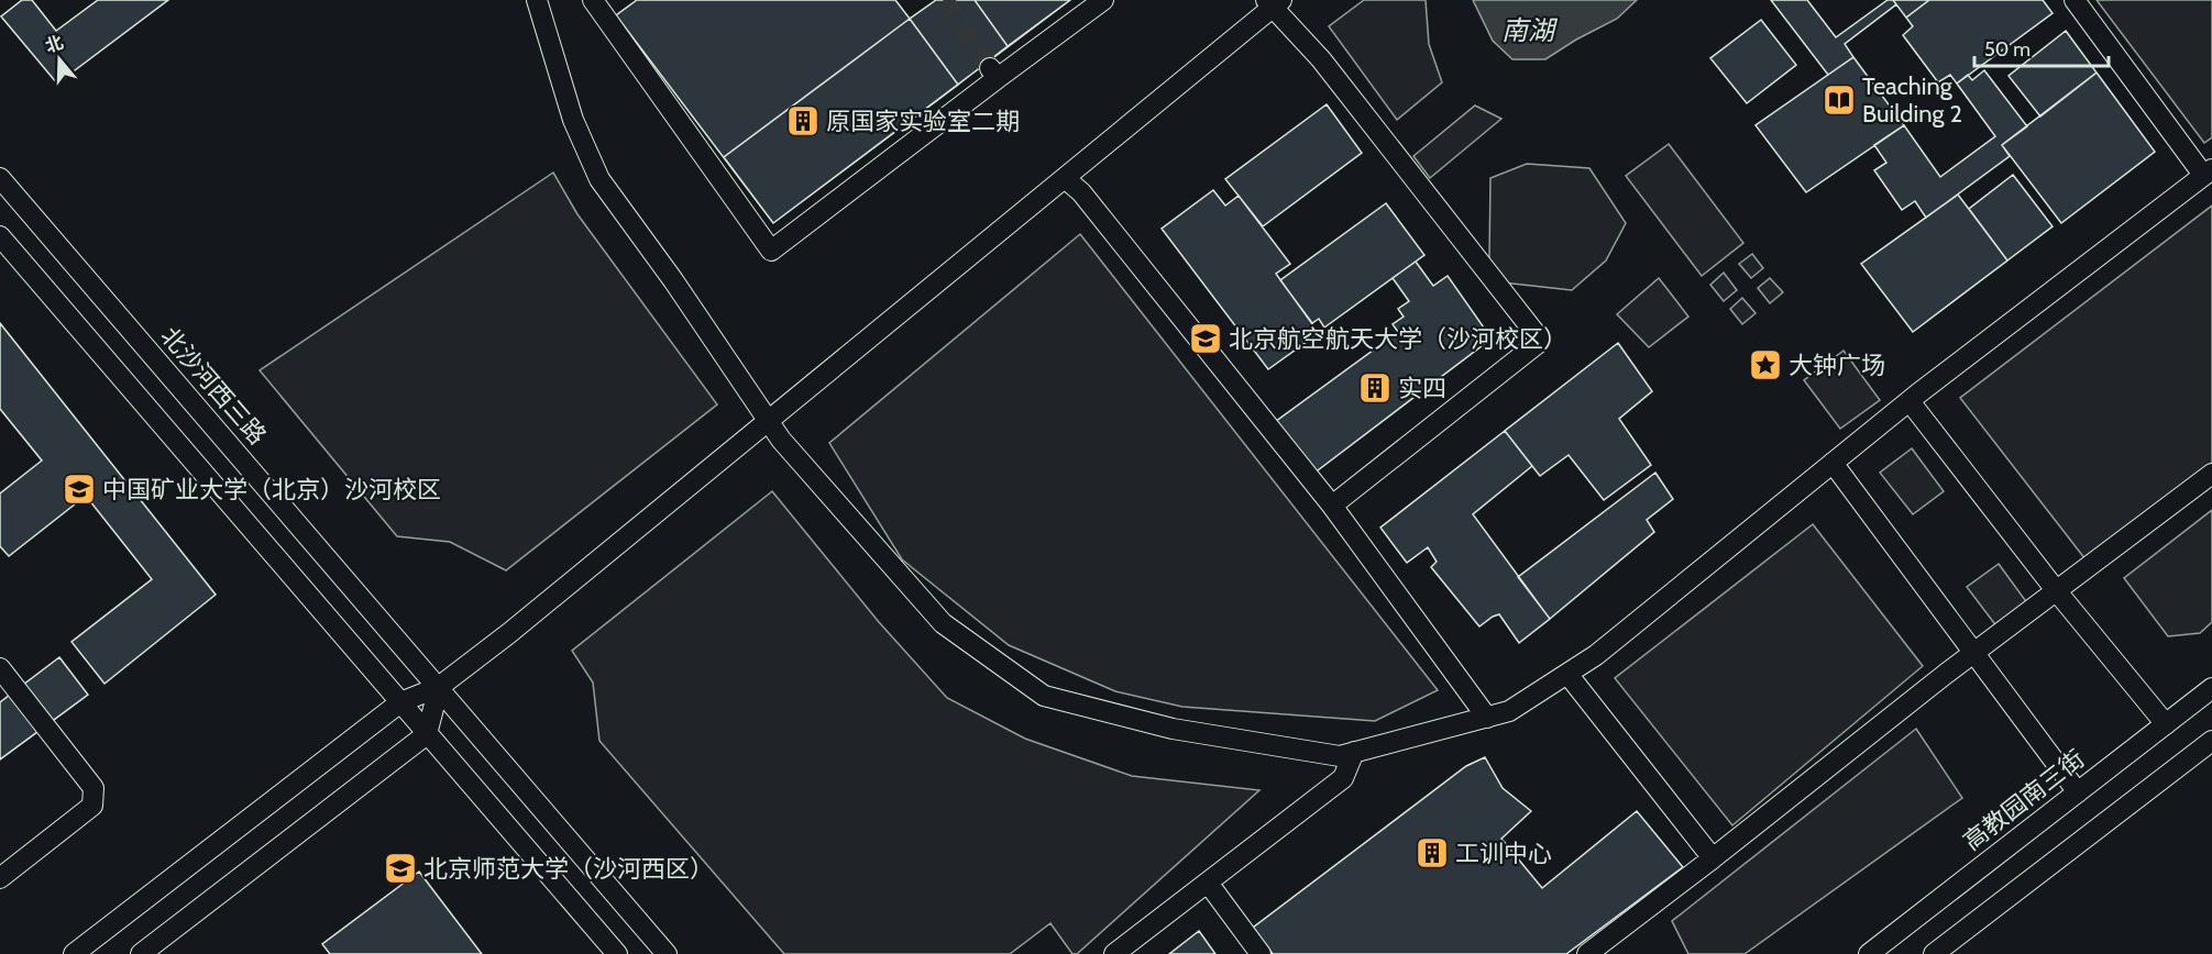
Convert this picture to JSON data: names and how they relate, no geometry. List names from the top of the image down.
{
  "streets": {
    "street": ["北沙河西三路", "高教园南三街"]
  },
  "water": ["南湖"],
  "places": {
    "library": ["Teaching Building 2"],
    "building": ["原国家实验室二期", "实四", "工训中心"],
    "school or university": ["北京航空航天大学（沙河校区）", "中国矿业大学（北京）沙河校区", "北京师范大学（沙河西区）"],
    "place": ["大钟广场"]
  },
  "scale_bar": "50 m",
  "north": "top"
}
